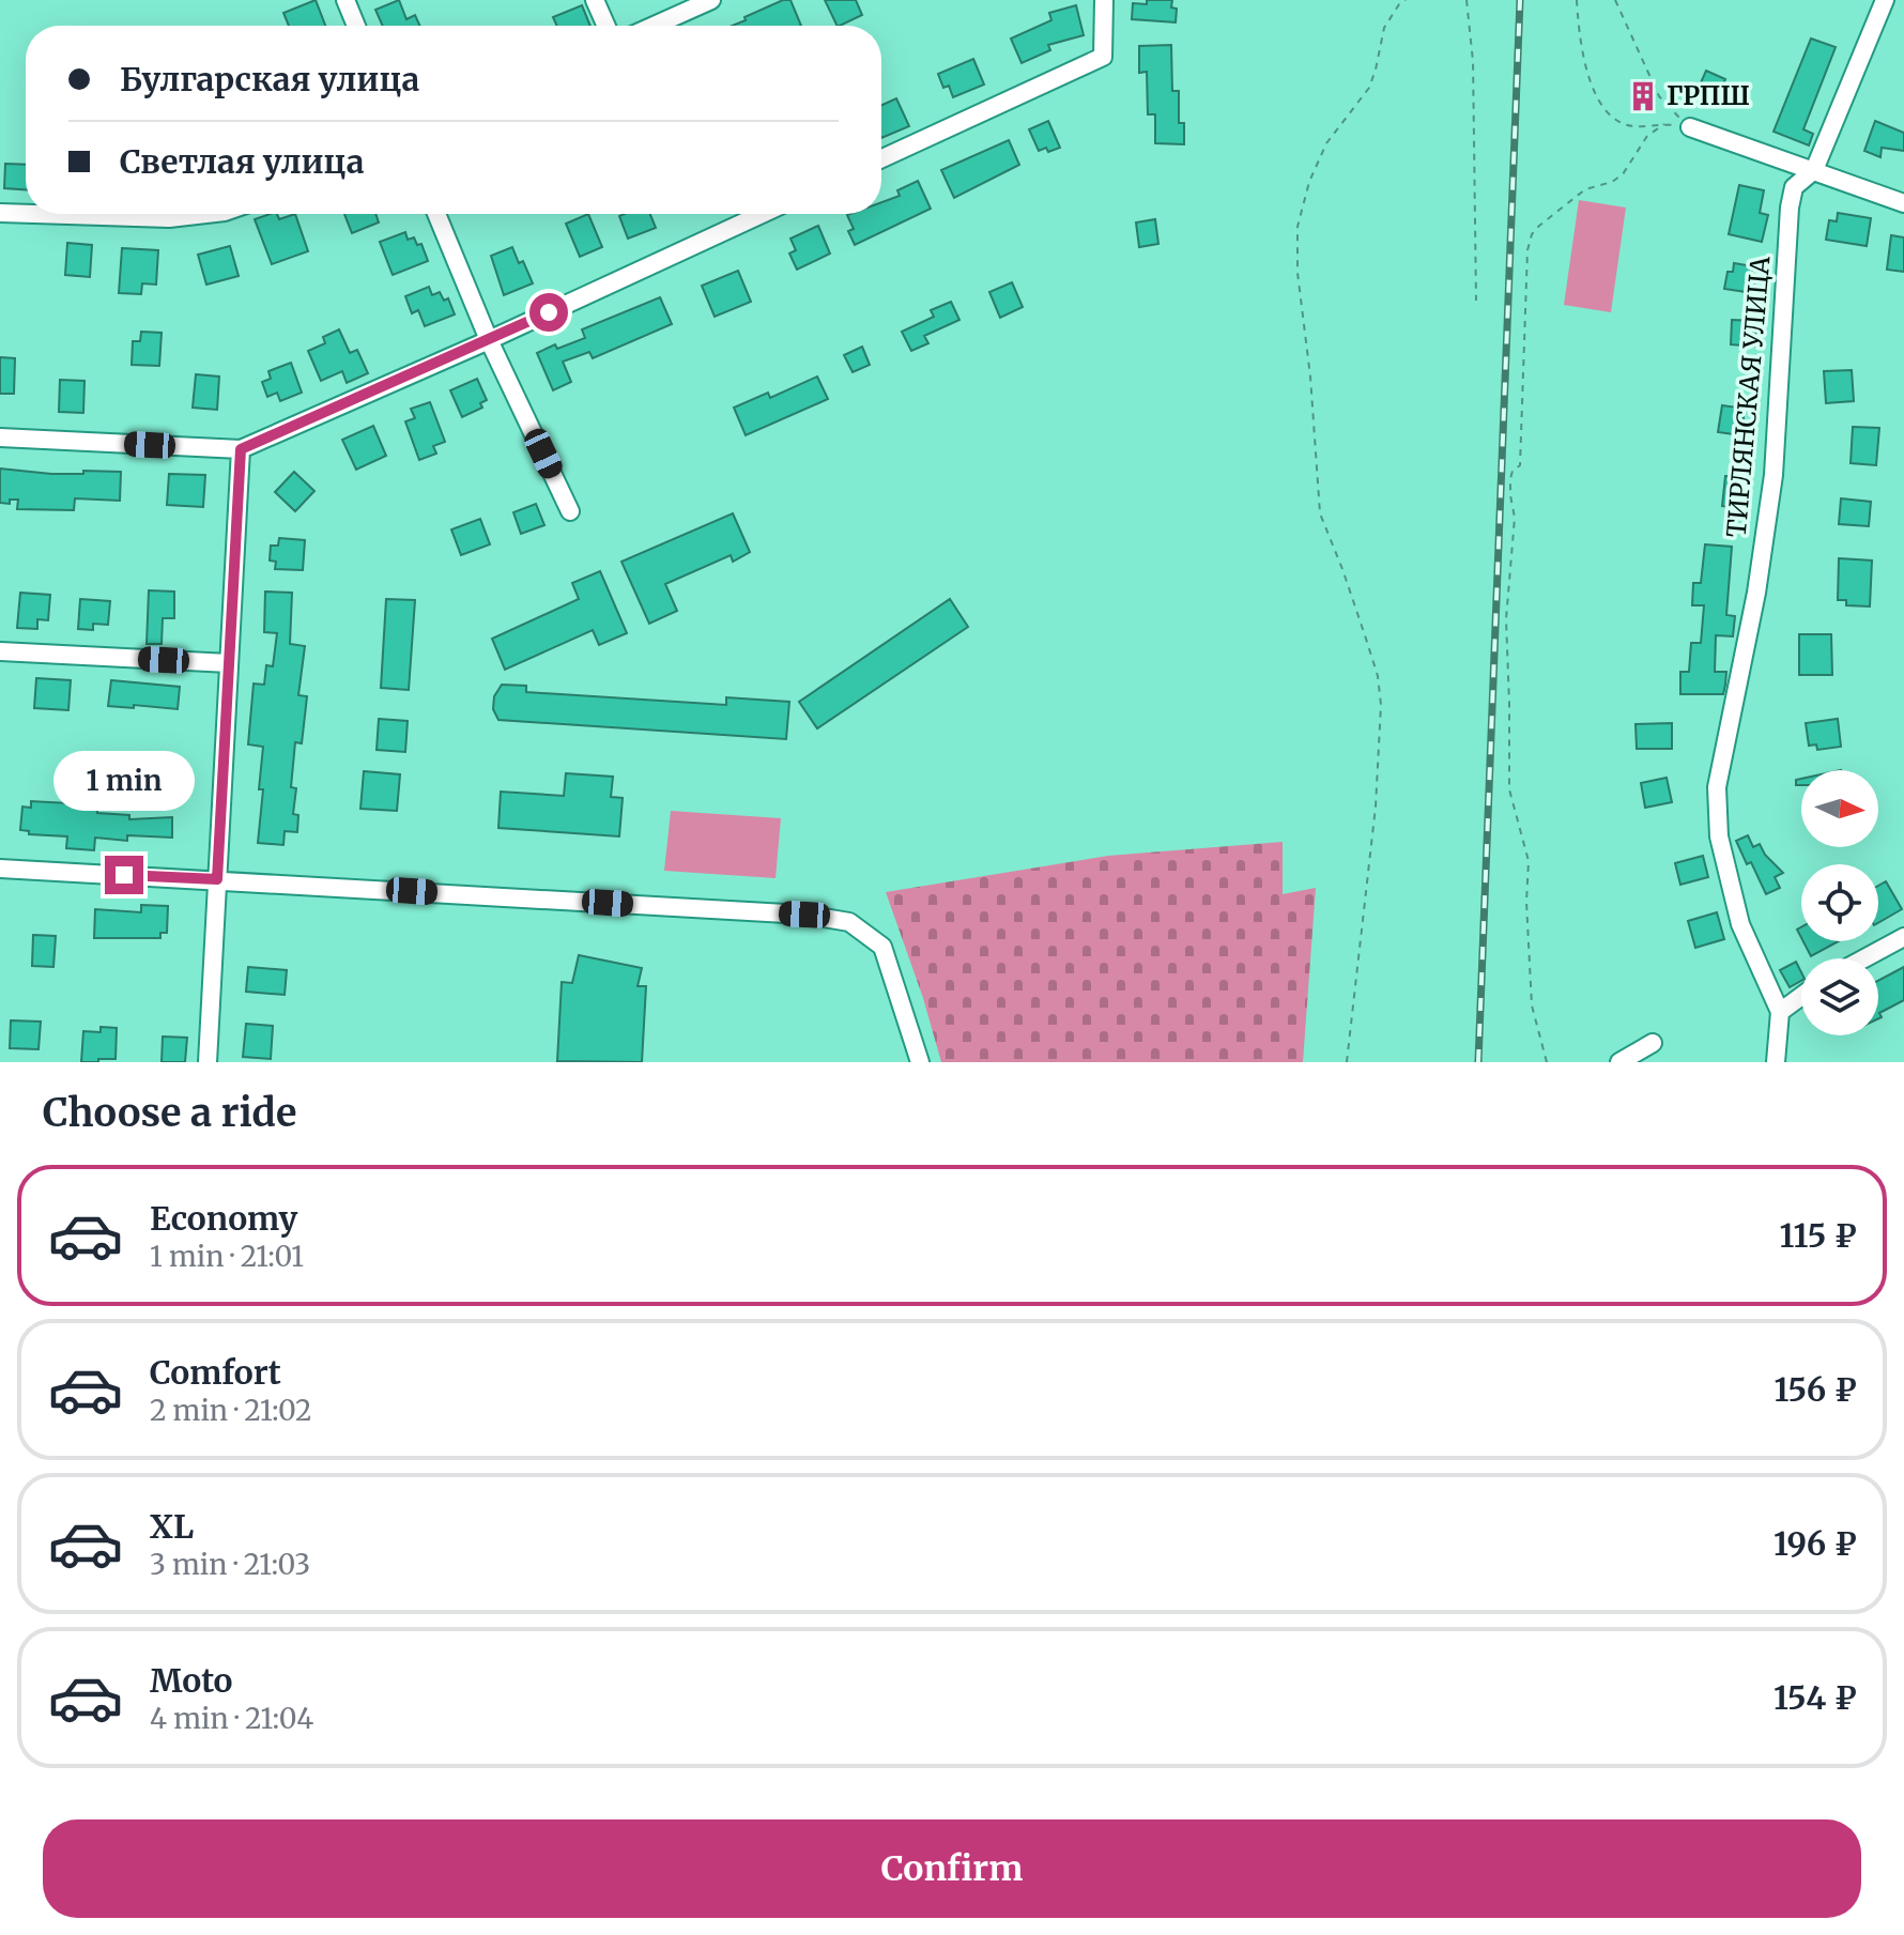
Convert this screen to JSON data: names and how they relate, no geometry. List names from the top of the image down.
{
  "streets": {
    "street": ["ТИРЛЯНСКАЯ УЛИЦА"]
  },
  "places": {
    "building": ["ГРПШ"]
  },
  "north": "right",
  "page": {
    "banner": ["Булгарская улица", "Светлая улица"],
    "bubble": "1 min",
    "heading": "Choose a ride",
    "list": [
      {
        "name": "Economy",
        "note": "1 min · 21:01",
        "value": "115 ₽"
      },
      {
        "name": "Comfort",
        "note": "2 min · 21:02",
        "value": "156 ₽"
      },
      {
        "name": "XL",
        "note": "3 min · 21:03",
        "value": "196 ₽"
      },
      {
        "name": "Moto",
        "note": "4 min · 21:04",
        "value": "154 ₽"
      }
    ],
    "buttons": "Confirm"
  }
}
